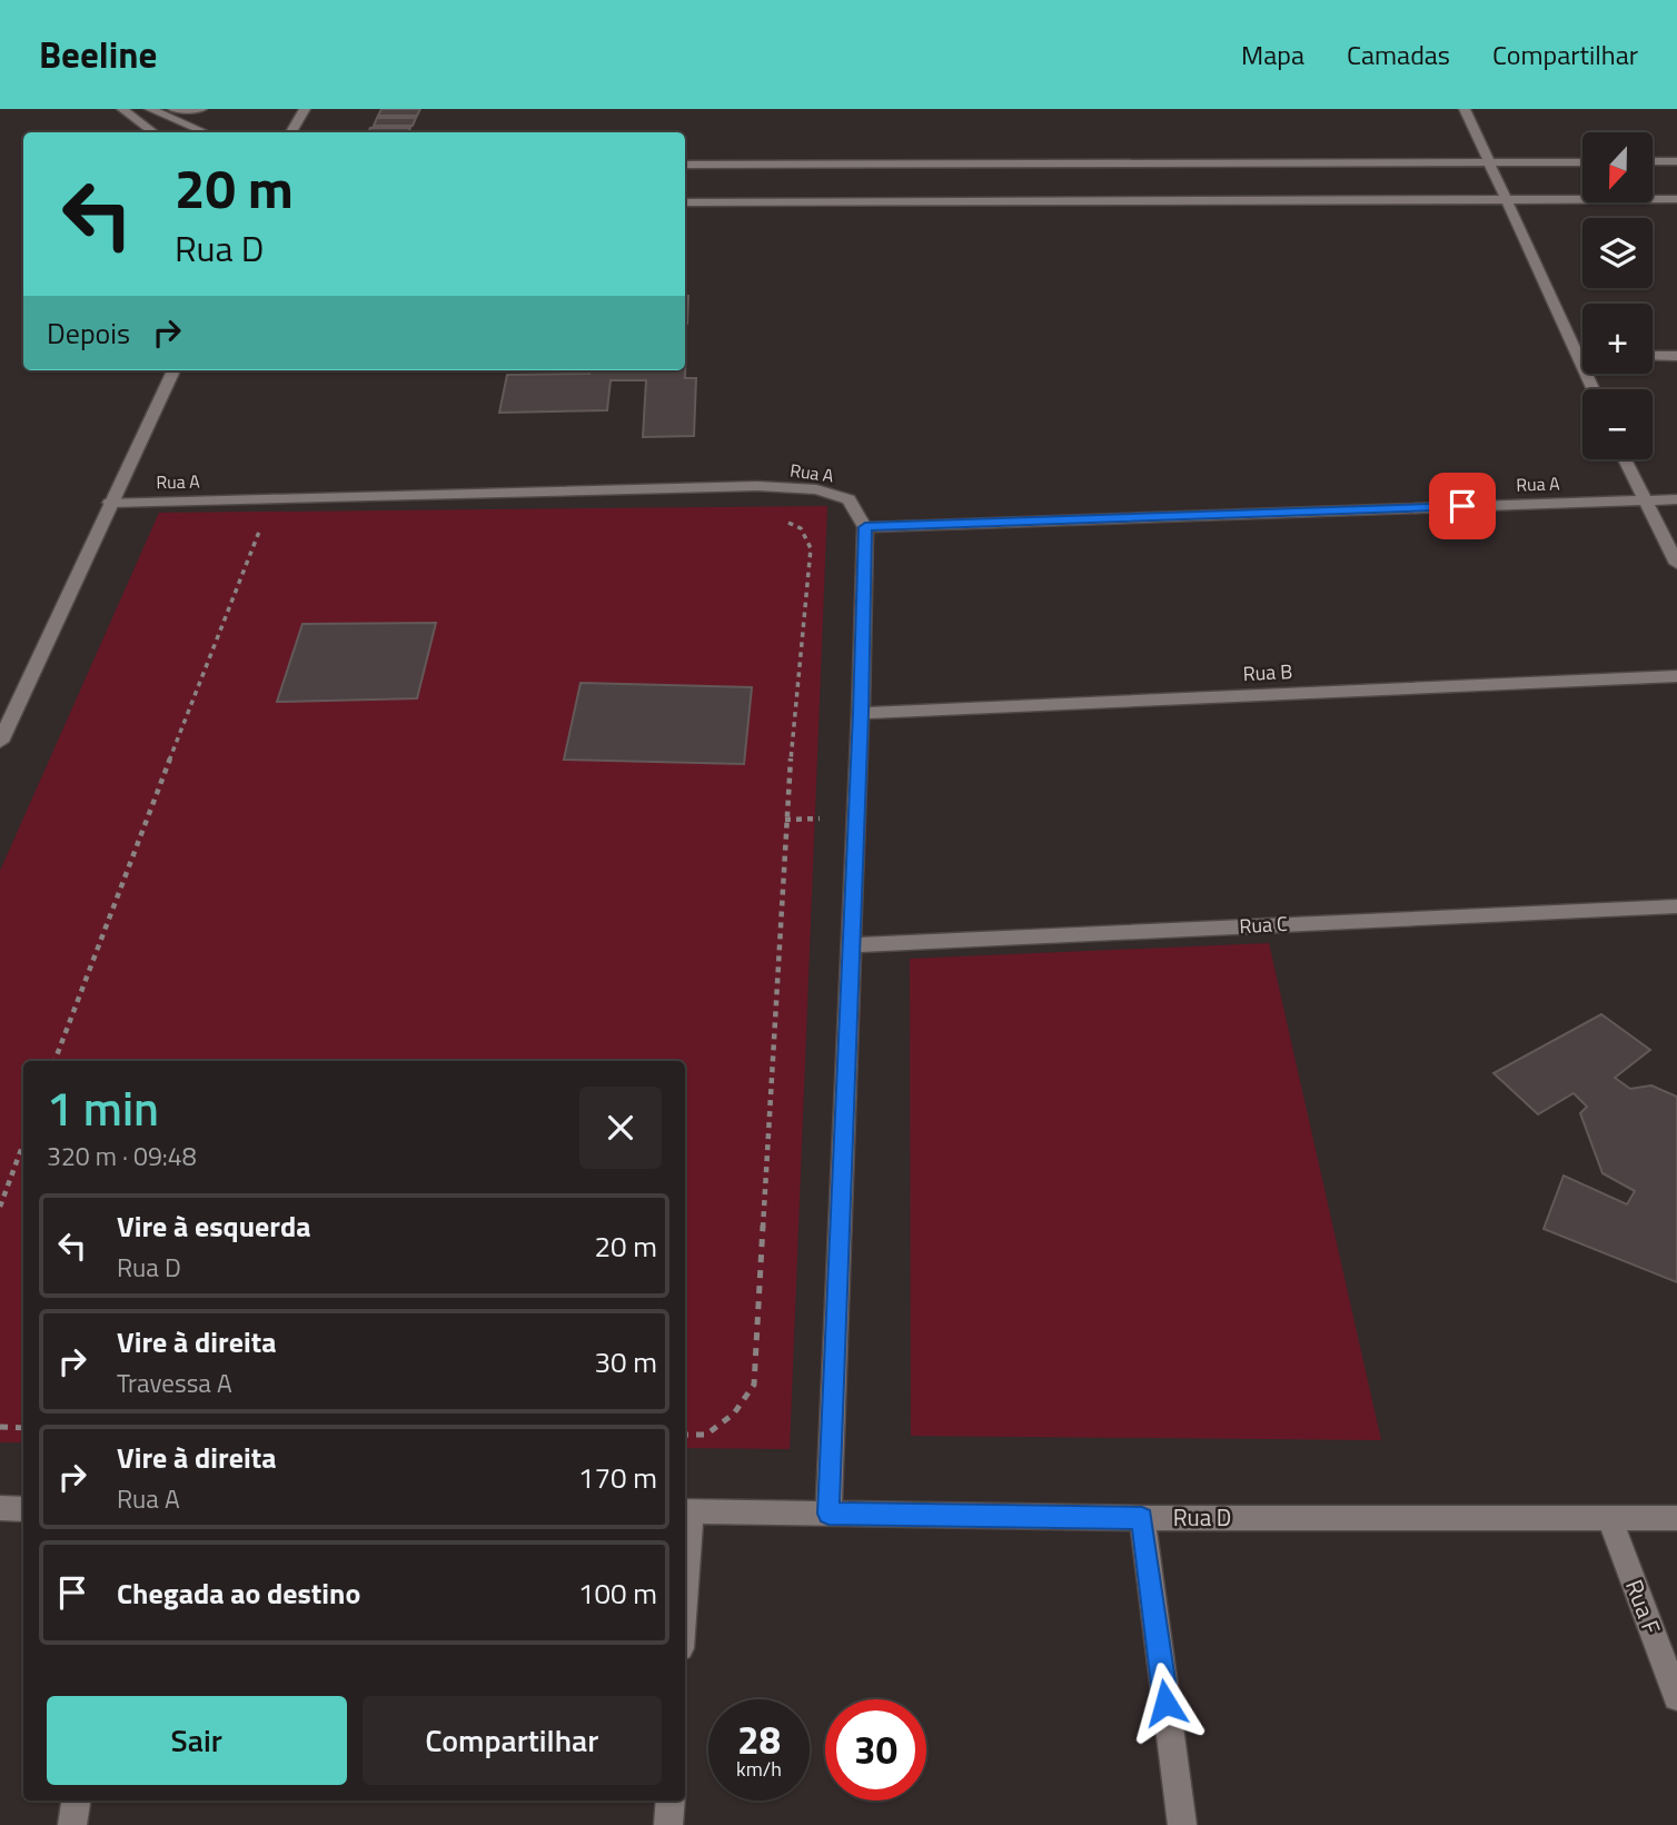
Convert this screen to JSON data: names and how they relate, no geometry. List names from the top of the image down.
{
  "streets": {
    "street": [
      "Rua A",
      "Rua B",
      "Rua C",
      "Rua D",
      "Rua F"
    ]
  },
  "crossings": [
    ["Rua D", "Rua F"]
  ],
  "north": "bottom",
  "page": {
    "header": "Beeline",
    "nav": ["Mapa", "Camadas", "Compartilhar"],
    "map_buttons": ["+", "−"],
    "turn": ["20 m", "Rua D"],
    "then": "Depois",
    "heading": ["1 min", "320 m · 09:48"],
    "list": [
      {
        "name": "Vire à esquerda",
        "note": "Rua D",
        "value": "20 m"
      },
      {
        "name": "Vire à direita",
        "note": "Travessa A",
        "value": "30 m"
      },
      {
        "name": "Vire à direita",
        "note": "Rua A",
        "value": "170 m"
      },
      {
        "name": "Chegada ao destino",
        "value": "100 m"
      }
    ],
    "buttons": ["Sair", "Compartilhar"],
    "speed": "28 km/h",
    "limit": "30"
  }
}
